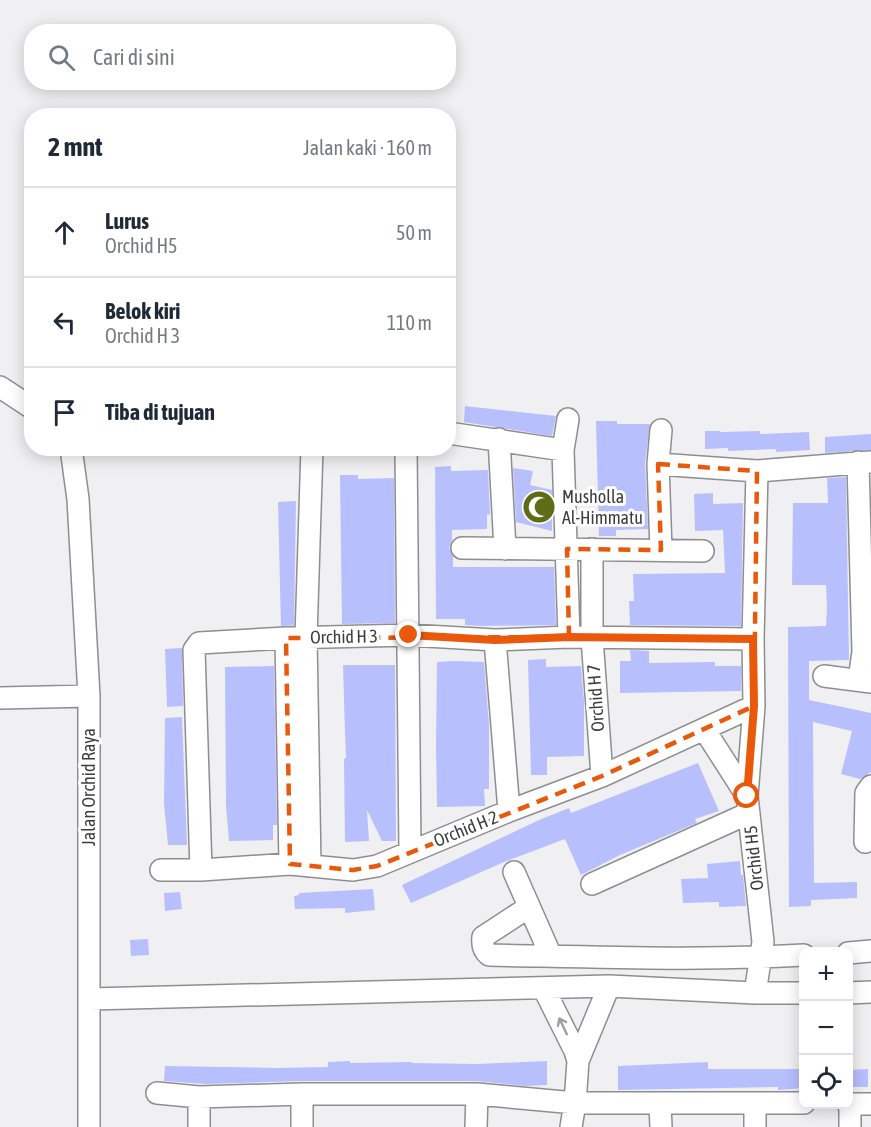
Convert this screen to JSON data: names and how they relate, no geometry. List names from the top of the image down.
{
  "streets": {
    "street": [
      "Orchid H 3",
      "Orchid H 7",
      "Jalan Orchid Raya",
      "Orchid H 2",
      "Orchid H5"
    ]
  },
  "crossings": [
    ["Orchid H 3", "Orchid H 7"],
    ["Orchid H 3", "Orchid H 2"],
    ["Orchid H 3", "Orchid H5"],
    ["Orchid H 7", "Orchid H 2"],
    ["Orchid H 2", "Orchid H5"]
  ],
  "places": {
    "mosque": ["Musholla Al-Himmatu"]
  },
  "page": {
    "search": "Cari di sini",
    "heading": ["2 mnt", "Jalan kaki · 160 m"],
    "list": [
      ["Lurus", "Orchid H5", "50 m"],
      ["Belok kiri", "Orchid H 3", "110 m"],
      "Tiba di tujuan"
    ],
    "map_buttons": ["+", "−"]
  }
}
